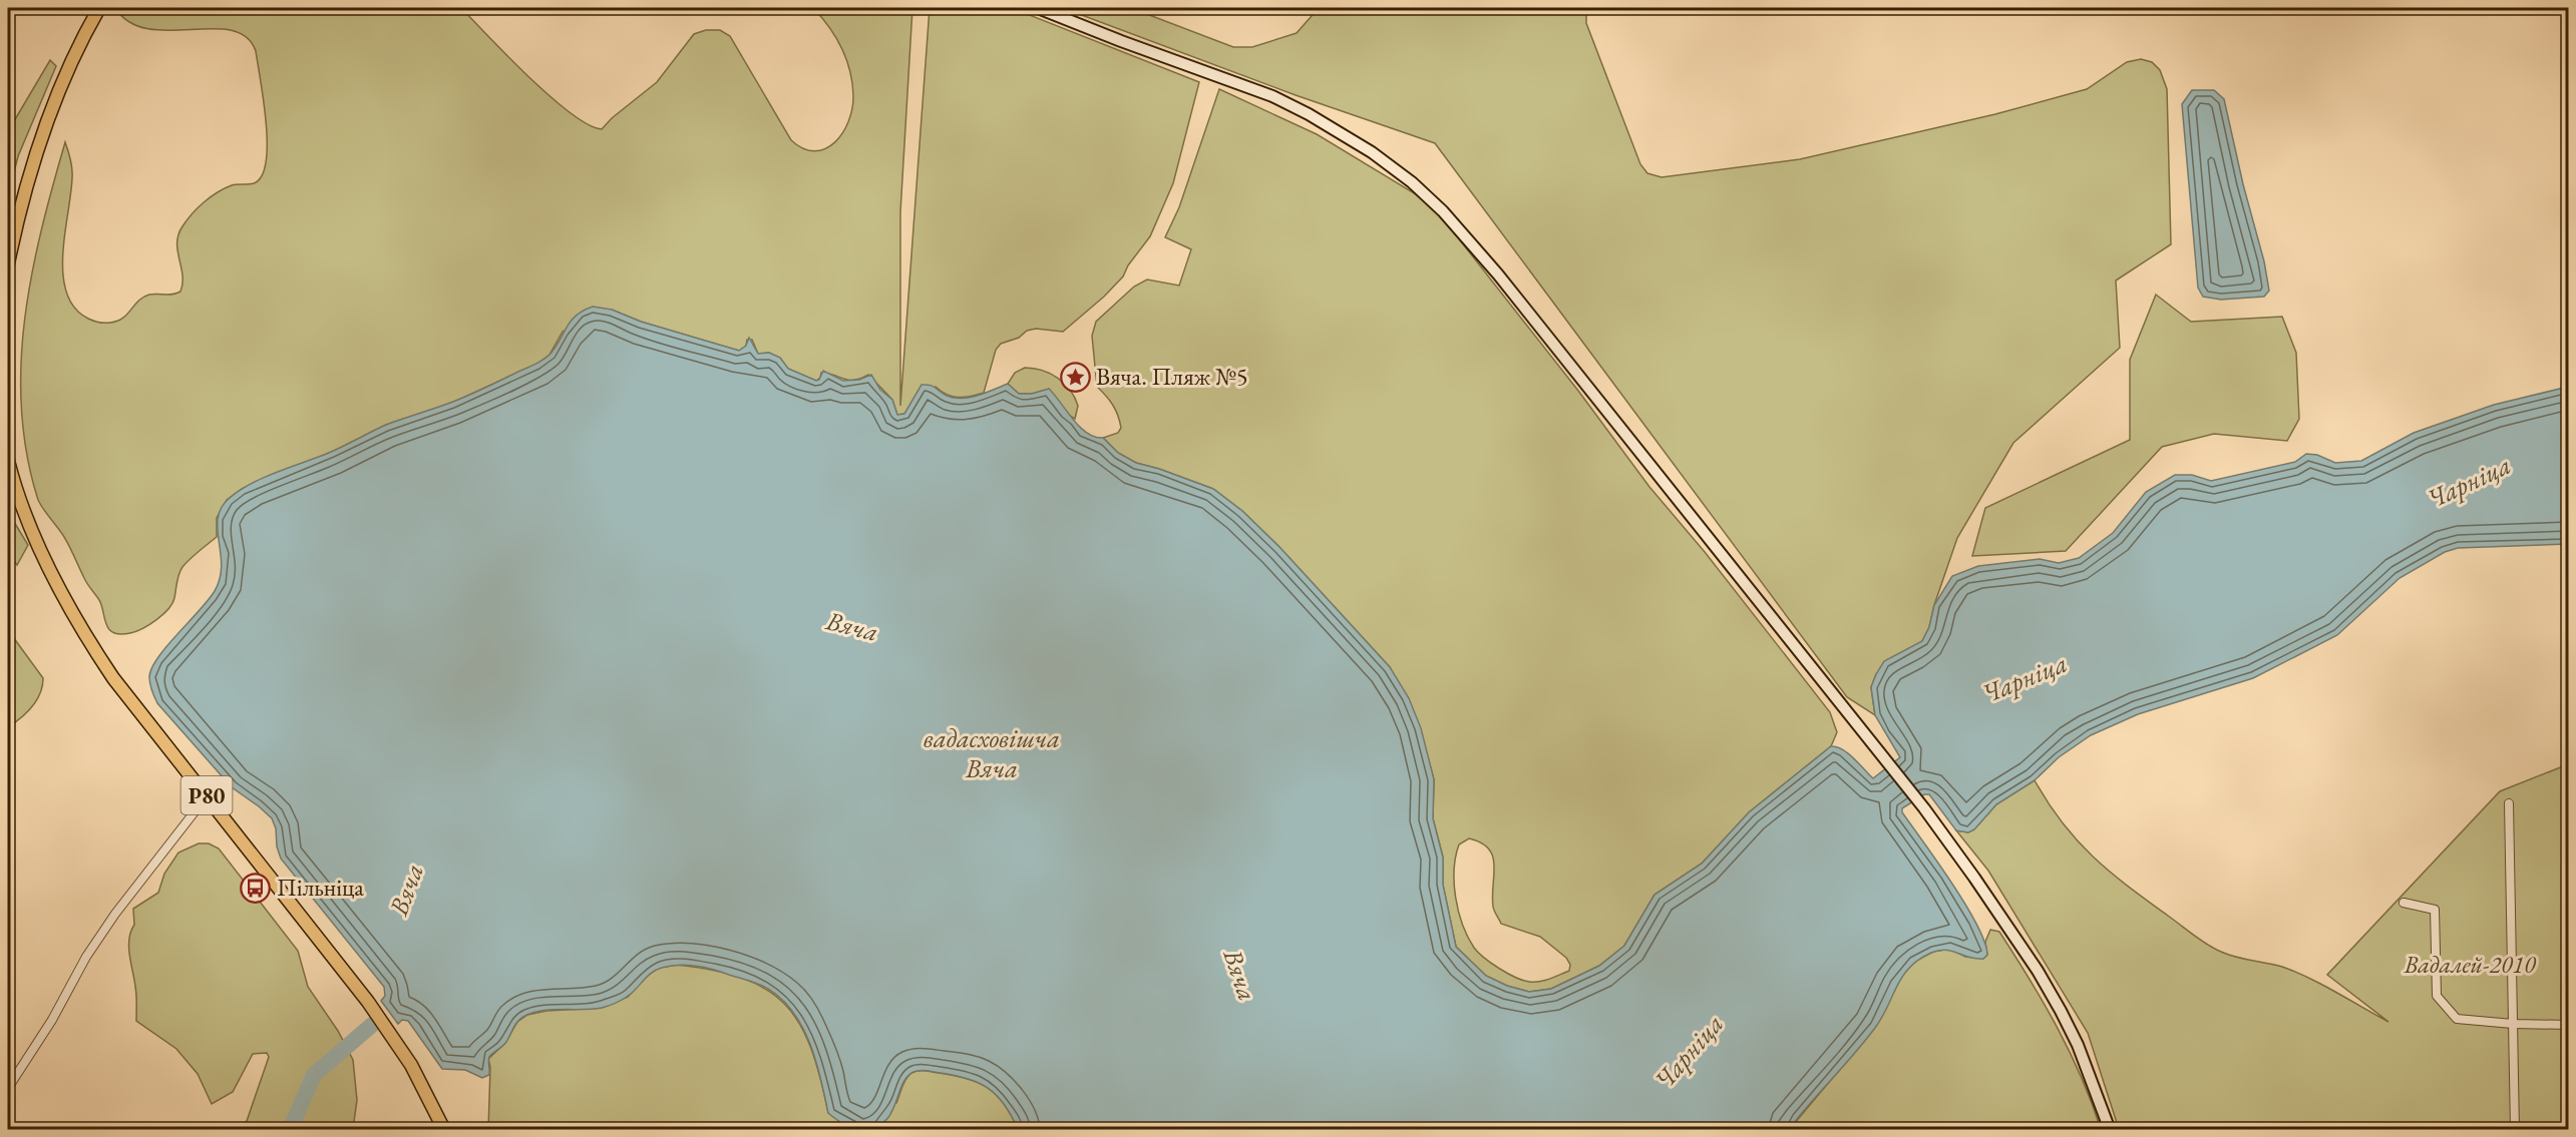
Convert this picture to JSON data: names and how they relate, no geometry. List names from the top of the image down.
{
  "streets": {
    "main road": ["Р80"]
  },
  "water": ["Чарніца", "Вяча", "вадасховішча Вяча"],
  "parks": ["Вадалей-2010"],
  "places": {
    "place": ["Вяча. Пляж №5"],
    "bus stop": ["Пільніца"]
  }
}
